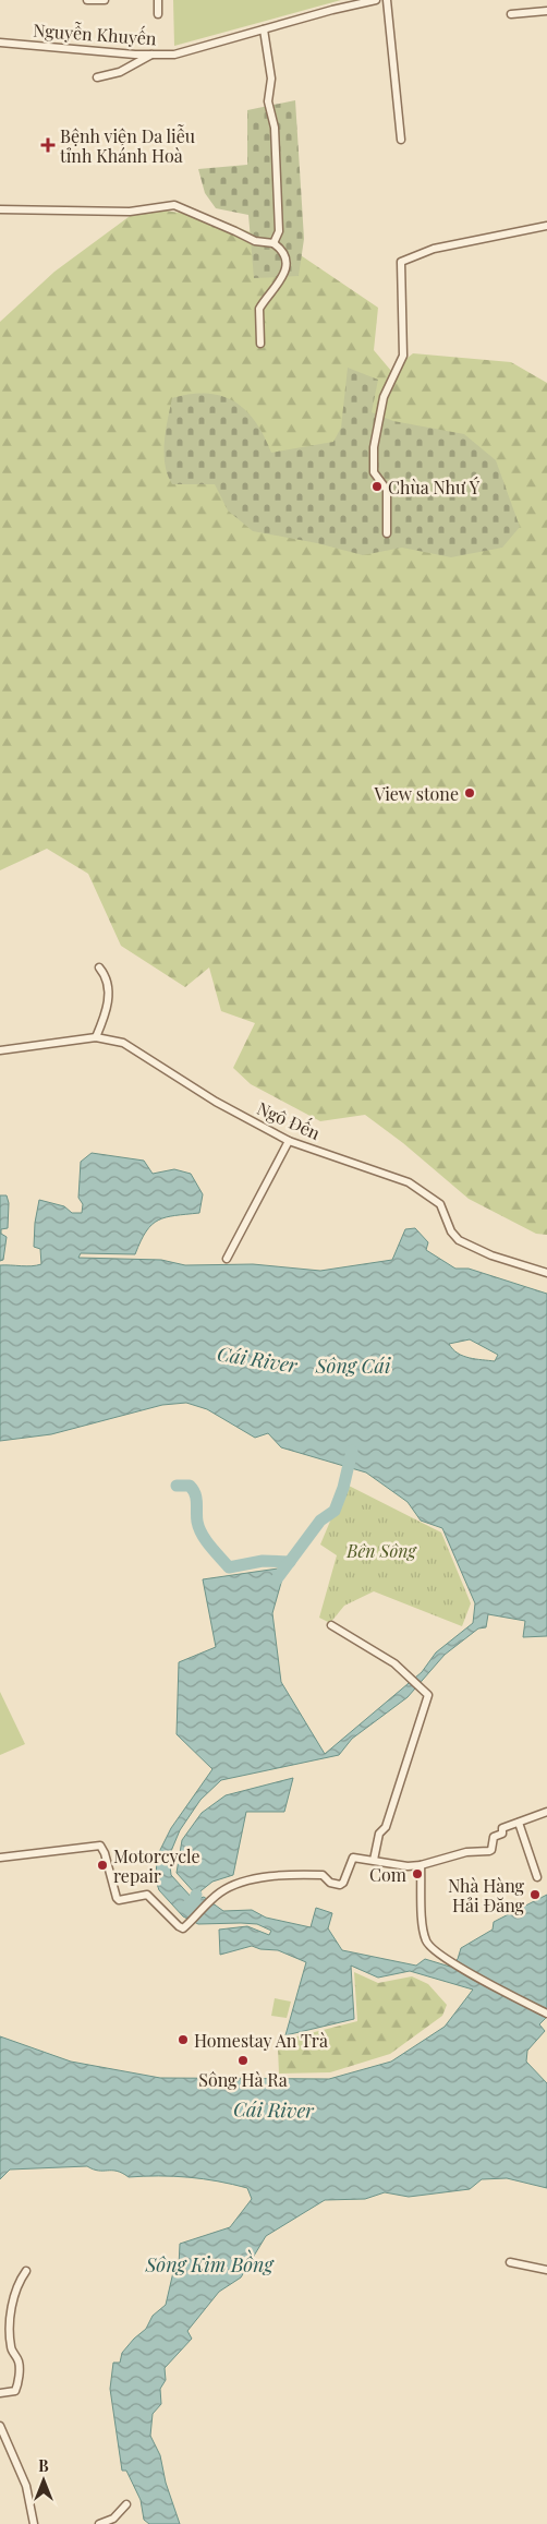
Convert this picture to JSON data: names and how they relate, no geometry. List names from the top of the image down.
{
  "streets": {
    "street": ["Nguyễn Khuyến", "Ngô Đến"]
  },
  "water": ["Cái River", "Sông Cái", "Sông Kim Bồng"],
  "parks": ["Bên Sông"],
  "places": {
    "health": ["Bệnh viện Da liễu tỉnh Khánh Hoà"],
    "other": [
      "Chùa Như Ý",
      "View stone",
      "Motorcycle repair",
      "Com",
      "Nhà Hàng Hải Đăng",
      "Homestay An Trà",
      "Sông Hà Ra"
    ]
  },
  "north": "top"
}
